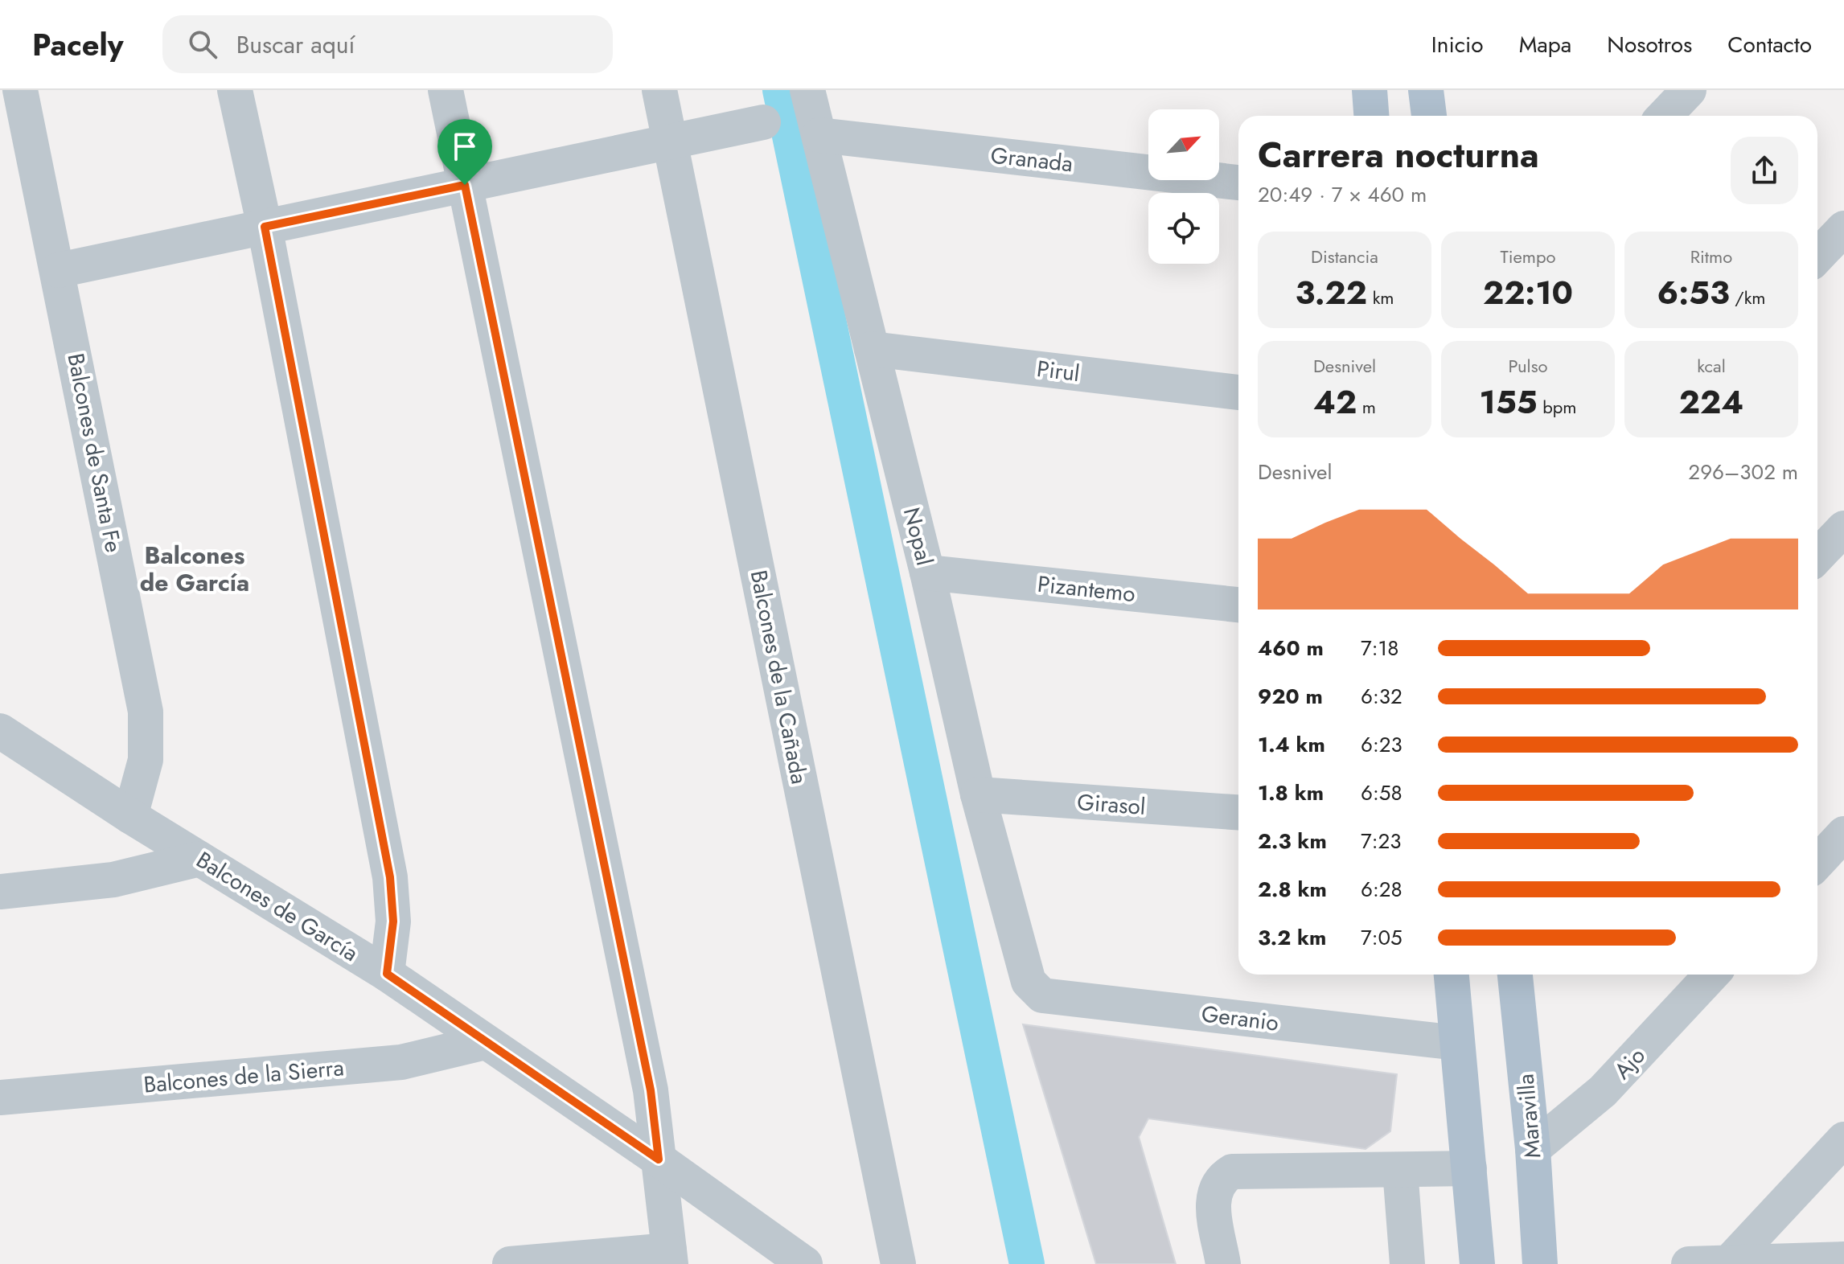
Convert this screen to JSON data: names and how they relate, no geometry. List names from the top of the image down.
{
  "streets": {
    "main road": ["Maravilla"],
    "street": [
      "Granada",
      "Pirul",
      "Balcones de Santa Fe",
      "Nopal",
      "Pizantemo",
      "Balcones de la Cañada",
      "Girasol",
      "Balcones de García",
      "Geranio",
      "Ajo",
      "Balcones de la Sierra"
    ]
  },
  "crossings": [
    ["Granada", "Nopal"],
    ["Pirul", "Nopal"],
    ["Balcones de Santa Fe", "Balcones de García"],
    ["Nopal", "Pizantemo"],
    ["Nopal", "Girasol"],
    ["Nopal", "Geranio"],
    ["Balcones de García", "Balcones de la Sierra"],
    ["Ajo", "Maravilla"]
  ],
  "districts": ["Balcones de García"],
  "north": "top right",
  "page": {
    "header": "Pacely",
    "search": "Buscar aquí",
    "nav": [
      "Inicio",
      "Mapa",
      "Nosotros",
      "Contacto"
    ],
    "heading": ["Carrera nocturna", "20:49 · 7 × 460 m"],
    "stats": [
      ["Distancia", "3.22 km"],
      ["Tiempo", "22:10"],
      ["Ritmo", "6:53 /km"],
      ["Desnivel", "42 m"],
      ["Pulso", "155 bpm"],
      ["kcal", "224"]
    ],
    "chart": ["Desnivel", "296–302 m"],
    "list": [
      {
        "name": "460 m",
        "note": "7:18"
      },
      {
        "name": "920 m",
        "note": "6:32"
      },
      {
        "name": "1.4 km",
        "note": "6:23"
      },
      {
        "name": "1.8 km",
        "note": "6:58"
      },
      {
        "name": "2.3 km",
        "note": "7:23"
      },
      {
        "name": "2.8 km",
        "note": "6:28"
      },
      {
        "name": "3.2 km",
        "note": "7:05"
      }
    ]
  }
}
